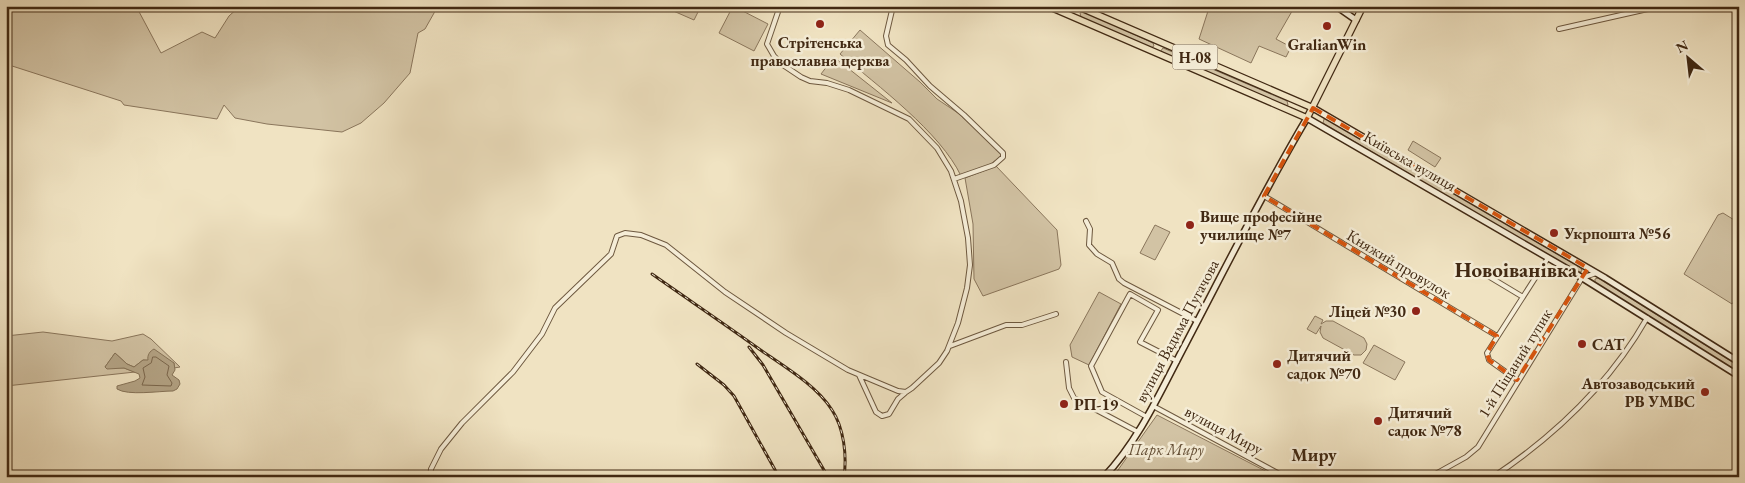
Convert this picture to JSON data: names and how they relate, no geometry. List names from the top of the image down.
{
  "streets": {
    "main road": ["Н-08", "Київська вулиця", "вулиця Вадима Пугачова"],
    "street": ["Княжий провулок", "1-й Піщаний тупик", "вулиця Миру"]
  },
  "crossings": [
    ["Київська вулиця", "вулиця Вадима Пугачова"],
    ["Київська вулиця", "1-й Піщаний тупик"],
    ["Княжий провулок", "вулиця Вадима Пугачова"],
    ["вулиця Вадима Пугачова", "вулиця Миру"]
  ],
  "districts": ["Новоіванівка", "Миру"],
  "parks": ["Парк Миру"],
  "places": [
    "Стрітенська православна церква",
    "GralianWin",
    "Вище професійне училище №7",
    "Укрпошта №56",
    "Ліцей №30",
    "САТ",
    "Дитячий садок №70",
    "Автозаводський РВ УМВС",
    "РП-19",
    "Дитячий садок №78"
  ],
  "north": "top left"
}
